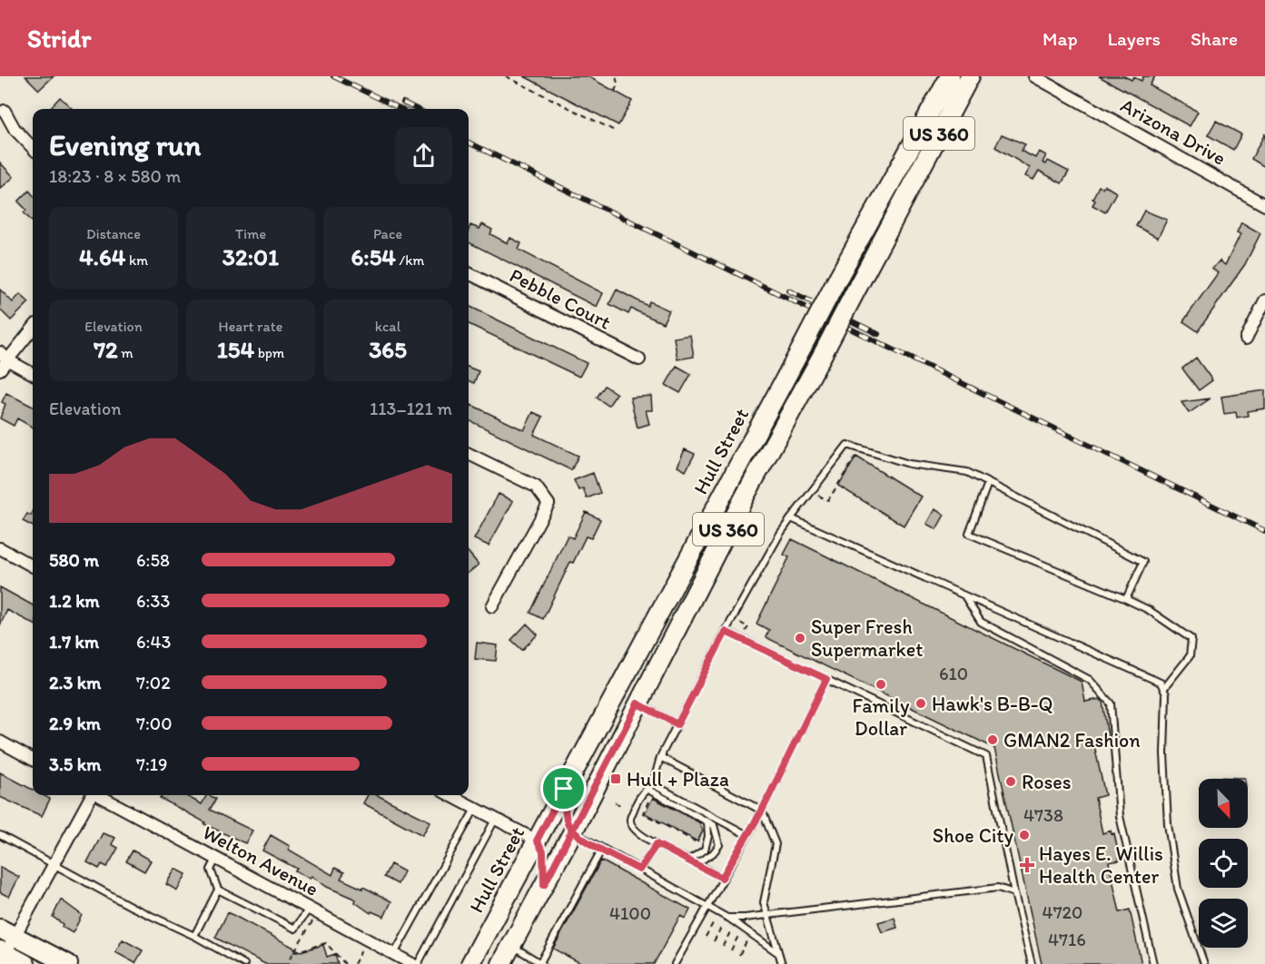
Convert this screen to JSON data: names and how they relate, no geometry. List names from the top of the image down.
{
  "streets": {
    "main road": ["US 360", "Hull Street"],
    "street": ["Arizona Drive", "Pebble Court", "Welton Avenue"]
  },
  "places": {
    "other": [
      "Super Fresh Supermarket",
      "Family Dollar",
      "Hawk's B-B-Q",
      "GMAN2 Fashion",
      "Roses",
      "Shoe City"
    ],
    "transit": ["Hull + Plaza"],
    "health": ["Hayes E. Willis Health Center"]
  },
  "house_numbers": [
    "610",
    "4738",
    "4720",
    "4100",
    "4716"
  ],
  "north": "bottom right",
  "page": {
    "header": "Stridr",
    "nav": ["Map", "Layers", "Share"],
    "heading": ["Evening run", "18:23 · 8 × 580 m"],
    "stats": [
      ["Distance", "4.64 km"],
      ["Time", "32:01"],
      ["Pace", "6:54 /km"],
      ["Elevation", "72 m"],
      ["Heart rate", "154 bpm"],
      ["kcal", "365"]
    ],
    "chart": ["Elevation", "113–121 m"],
    "list": [
      {
        "name": "580 m",
        "note": "6:58"
      },
      {
        "name": "1.2 km",
        "note": "6:33"
      },
      {
        "name": "1.7 km",
        "note": "6:43"
      },
      {
        "name": "2.3 km",
        "note": "7:02"
      },
      {
        "name": "2.9 km",
        "note": "7:00"
      },
      {
        "name": "3.5 km",
        "note": "7:19"
      }
    ]
  }
}
